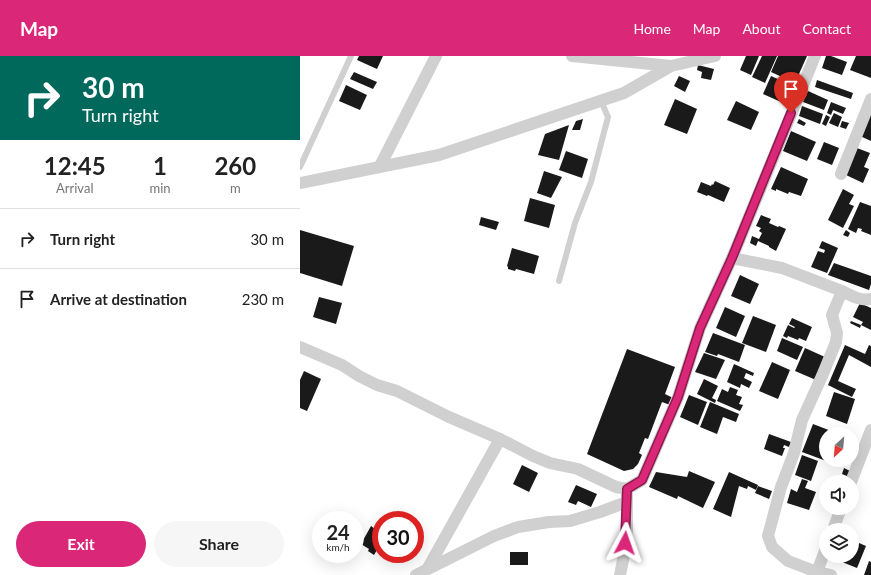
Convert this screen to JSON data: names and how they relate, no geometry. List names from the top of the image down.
{
  "north": "bottom left",
  "page": {
    "header": "Map",
    "nav": [
      "Home",
      "Map",
      "About",
      "Contact"
    ],
    "turn": ["30 m", "Turn right"],
    "eta": [
      "12:45",
      "Arrival",
      "1",
      "min",
      "260",
      "m"
    ],
    "list": [
      {
        "name": "Turn right",
        "value": "30 m"
      },
      {
        "name": "Arrive at destination",
        "value": "230 m"
      }
    ],
    "speed": "24 km/h",
    "limit": "30",
    "buttons": ["Exit", "Share"]
  }
}
